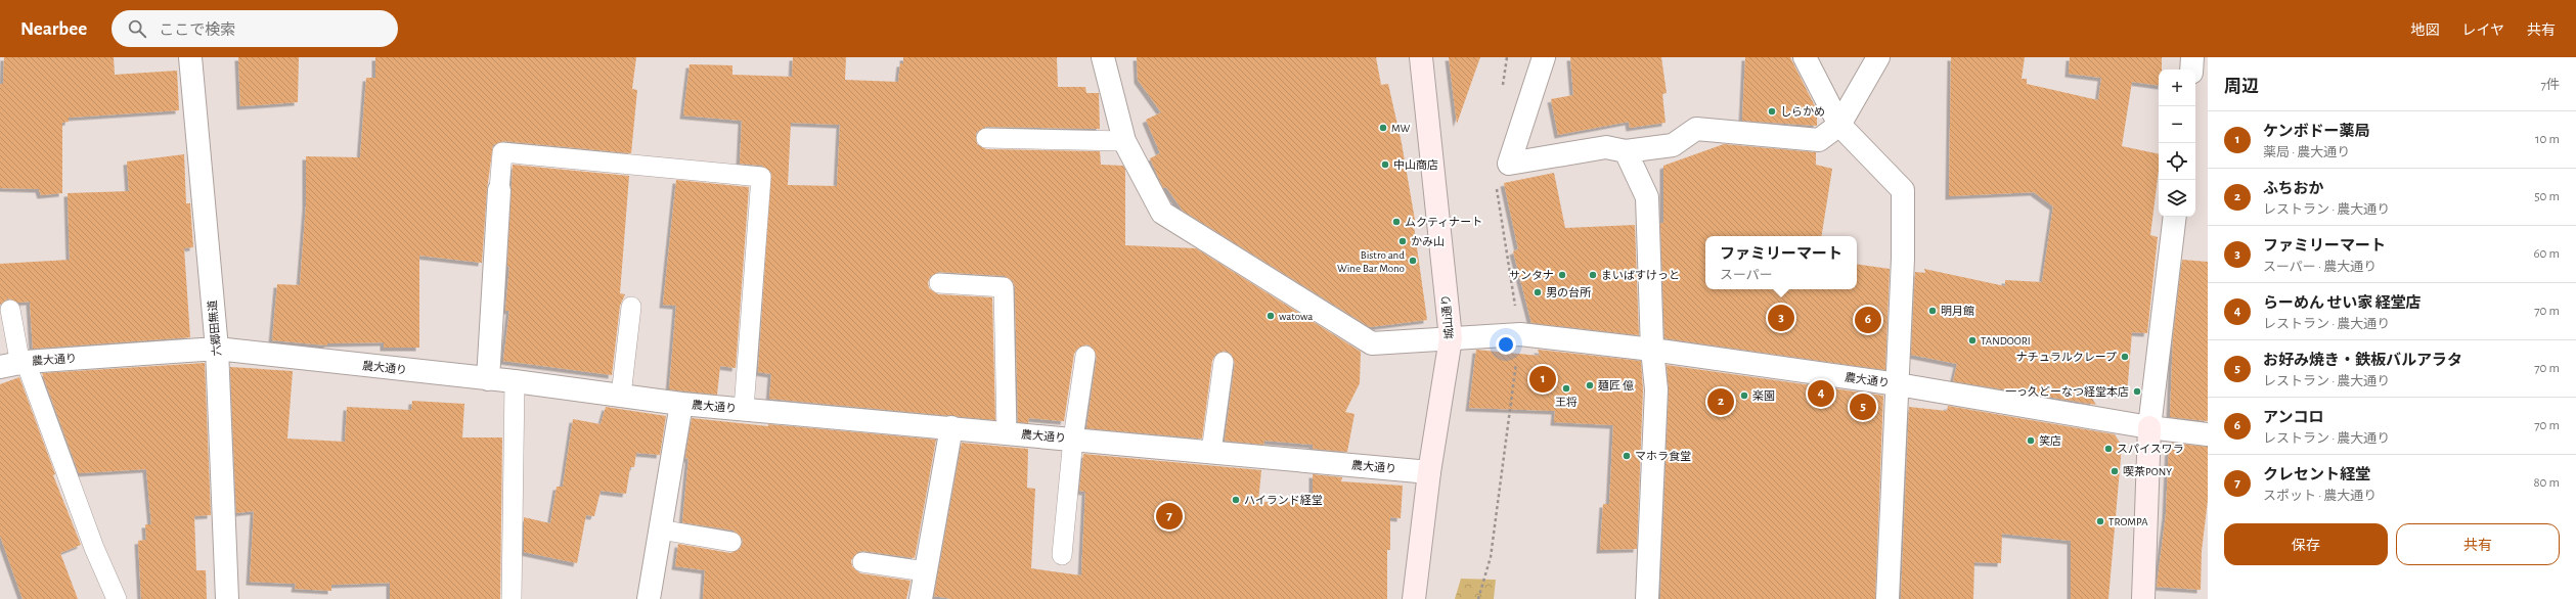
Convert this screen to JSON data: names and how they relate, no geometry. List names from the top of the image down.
{
  "streets": {
    "street": ["城山通り", "六郷田無道", "農大通り"]
  },
  "crossings": [
    ["城山通り", "農大通り"],
    ["六郷田無道", "農大通り"]
  ],
  "places": [
    "しらかめ",
    "MW",
    "中山商店",
    "ムクティナート",
    "かみ山",
    "Bistro and Wine Bar Mono",
    "サンタナ",
    "まいばすけっと",
    "男の台所",
    "明月館",
    "watowa",
    "TANDOORI",
    "ナチュラルクレープ",
    "麺匠 億",
    "王将",
    "一っ久どーなつ経堂本店",
    "楽園",
    "笑店",
    "スパイスワラ",
    "マホラ食堂",
    "喫茶PONY",
    "ハイランド経堂",
    "TROMPA"
  ],
  "page": {
    "header": "Nearbee",
    "search": "ここで検索",
    "nav": ["地図", "レイヤ", "共有"],
    "heading": ["周辺", "7件"],
    "map_buttons": ["+", "−"],
    "list": [
      {
        "mark": "1",
        "name": "ケンボドー薬局",
        "note": "薬局 · 農大通り",
        "value": "10 m"
      },
      {
        "mark": "2",
        "name": "ふちおか",
        "note": "レストラン · 農大通り",
        "value": "50 m"
      },
      {
        "mark": "3",
        "name": "ファミリーマート",
        "note": "スーパー · 農大通り",
        "value": "60 m"
      },
      {
        "mark": "4",
        "name": "らーめん せい家 経堂店",
        "note": "レストラン · 農大通り",
        "value": "70 m"
      },
      {
        "mark": "5",
        "name": "お好み焼き・鉄板バルアラタ",
        "note": "レストラン · 農大通り",
        "value": "70 m"
      },
      {
        "mark": "6",
        "name": "アンコロ",
        "note": "レストラン · 農大通り",
        "value": "70 m"
      },
      {
        "mark": "7",
        "name": "クレセント経堂",
        "note": "スポット · 農大通り",
        "value": "80 m"
      }
    ],
    "popup": ["ファミリーマート", "スーパー"],
    "pins": [
      "3",
      "6",
      "1",
      "4",
      "2",
      "5",
      "7"
    ],
    "buttons": ["保存", "共有"]
  }
}
